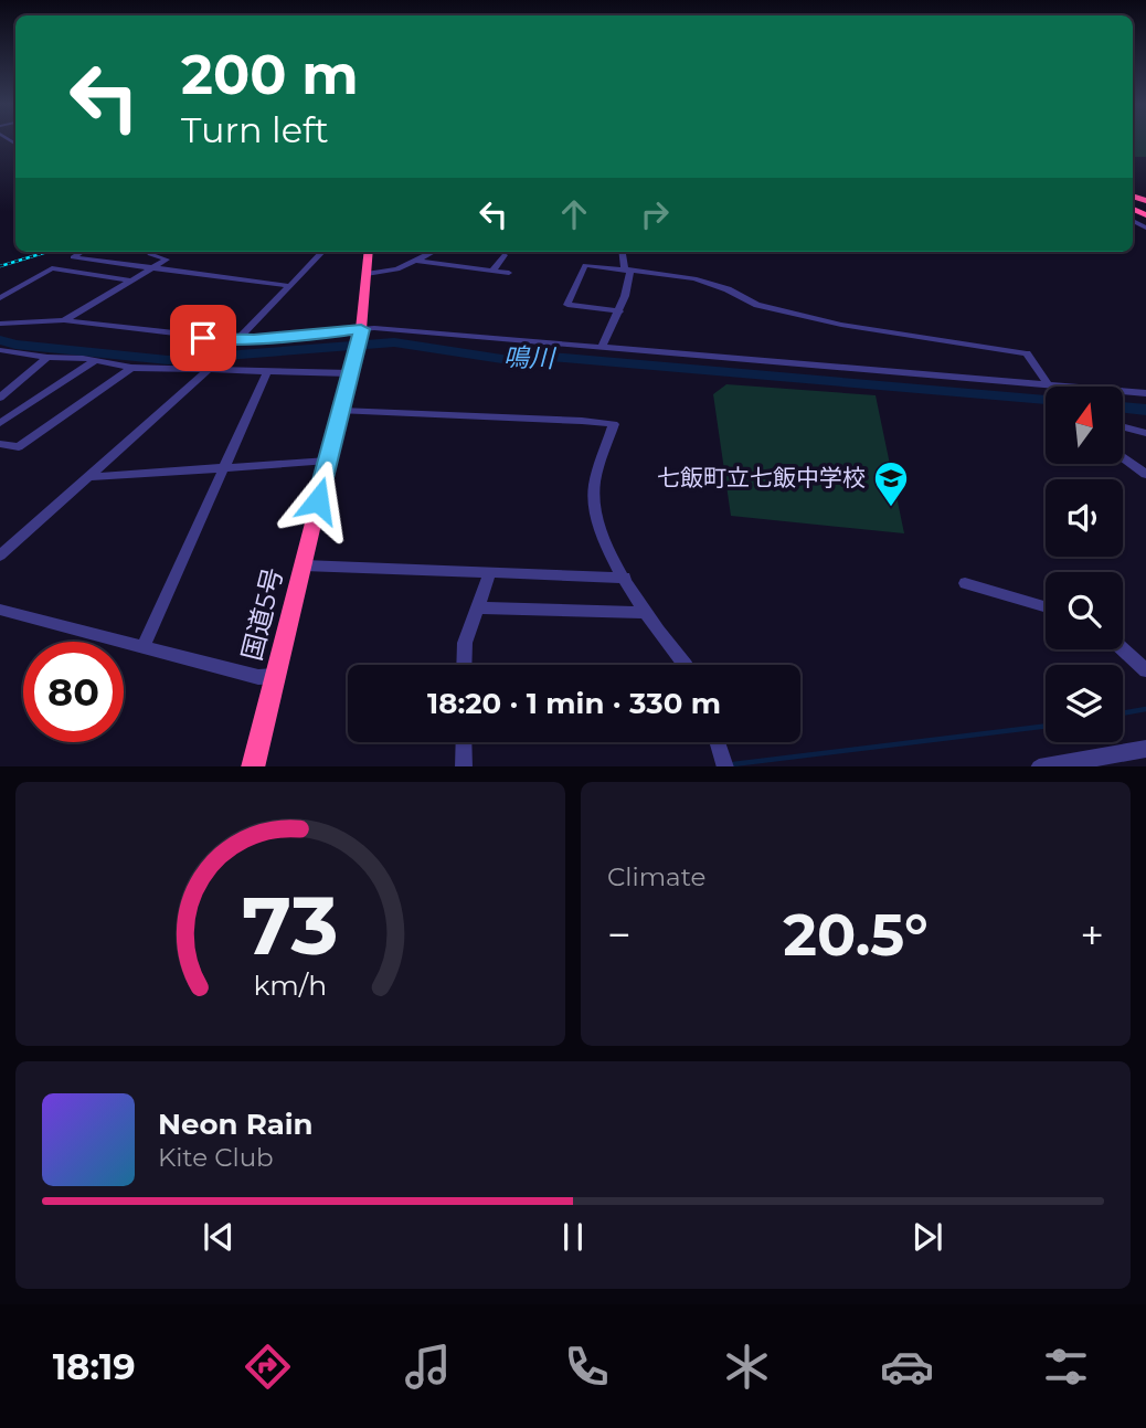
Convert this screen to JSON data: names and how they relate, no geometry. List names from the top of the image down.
{
  "streets": {
    "highway": ["国道5号"]
  },
  "water": ["鳴川"],
  "places": {
    "school or university": ["七飯町立七飯中学校"]
  },
  "north": "top",
  "page": {
    "turn": ["200 m", "Turn left"],
    "limit": "80",
    "trip": "18:20 · 1 min · 330 m",
    "tile": "Climate",
    "heat": ["−", "20.5°", "+"],
    "song": ["Neon Rain", "Kite Club"],
    "tabs": "18:19",
    "gauge": ["73", "km/h"]
  }
}
